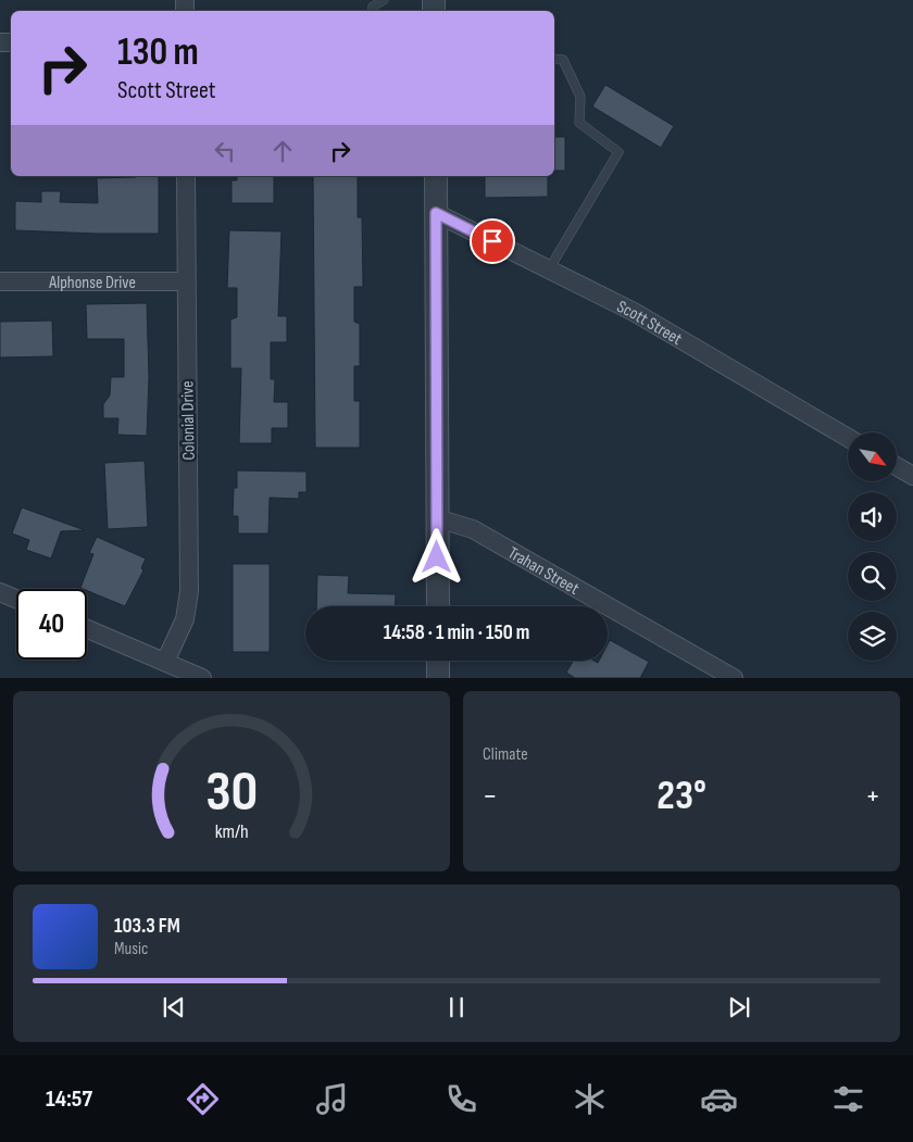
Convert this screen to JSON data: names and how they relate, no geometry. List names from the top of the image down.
{
  "streets": {
    "street": [
      "Alphonse Drive",
      "Scott Street",
      "Colonial Drive",
      "Trahan Street"
    ]
  },
  "crossings": [
    ["Alphonse Drive", "Colonial Drive"]
  ],
  "north": "bottom right",
  "page": {
    "turn": ["130 m", "Scott Street"],
    "limit": "40",
    "trip": "14:58 · 1 min · 150 m",
    "tile": "Climate",
    "heat": ["−", "23°", "+"],
    "song": ["103.3 FM", "Music"],
    "tabs": "14:57",
    "gauge": ["30", "km/h"]
  }
}
